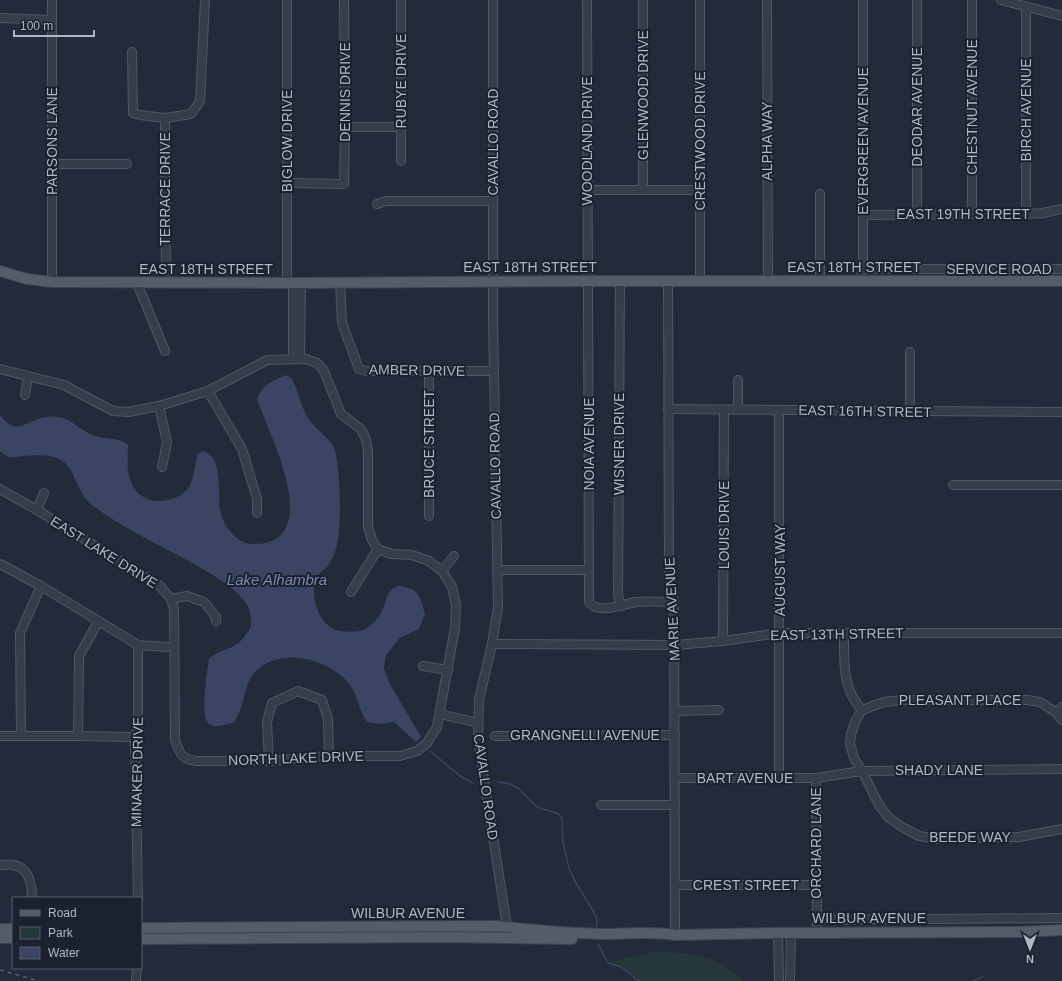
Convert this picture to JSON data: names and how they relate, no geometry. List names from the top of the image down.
{
  "streets": {
    "main road": ["EAST 18TH STREET", "WILBUR AVENUE"],
    "street": [
      "RUBYE DRIVE",
      "DENNIS DRIVE",
      "GLENWOOD DRIVE",
      "DEODAR AVENUE",
      "CHESTNUT AVENUE",
      "BIRCH AVENUE",
      "PARSONS LANE",
      "BIGLOW DRIVE",
      "WOODLAND DRIVE",
      "CRESTWOOD DRIVE",
      "ALPHA WAY",
      "EVERGREEN AVENUE",
      "CAVALLO ROAD",
      "TERRACE DRIVE",
      "EAST 19TH STREET",
      "SERVICE ROAD",
      "AMBER DRIVE",
      "EAST 16TH STREET",
      "BRUCE STREET",
      "NOIA AVENUE",
      "WISNER DRIVE",
      "LOUIS DRIVE",
      "EAST LAKE DRIVE",
      "AUGUST WAY",
      "MARIE AVENUE",
      "EAST 13TH STREET",
      "PLEASANT PLACE",
      "GRANGNELLI AVENUE",
      "NORTH LAKE DRIVE",
      "SHADY LANE",
      "MINAKER DRIVE",
      "BART AVENUE",
      "BEEDE WAY",
      "ORCHARD LANE",
      "CREST STREET"
    ]
  },
  "crossings": [
    ["DENNIS DRIVE", "BIGLOW DRIVE"],
    ["DEODAR AVENUE", "EAST 19TH STREET"],
    ["CHESTNUT AVENUE", "EAST 19TH STREET"],
    ["BIRCH AVENUE", "EAST 19TH STREET"],
    ["PARSONS LANE", "EAST 18TH STREET"],
    ["BIGLOW DRIVE", "EAST 18TH STREET"],
    ["WOODLAND DRIVE", "EAST 18TH STREET"],
    ["WOODLAND DRIVE", "NOIA AVENUE"],
    ["CRESTWOOD DRIVE", "EAST 18TH STREET"],
    ["ALPHA WAY", "EAST 18TH STREET"],
    ["EVERGREEN AVENUE", "EAST 19TH STREET"],
    ["EVERGREEN AVENUE", "EAST 18TH STREET"],
    ["EVERGREEN AVENUE", "SERVICE ROAD"],
    ["CAVALLO ROAD", "EAST 18TH STREET"],
    ["CAVALLO ROAD", "AMBER DRIVE"],
    ["CAVALLO ROAD", "EAST 13TH STREET"],
    ["CAVALLO ROAD", "WILBUR AVENUE"],
    ["TERRACE DRIVE", "EAST 18TH STREET"],
    ["EAST 18TH STREET", "AMBER DRIVE"],
    ["EAST 18TH STREET", "NOIA AVENUE"],
    ["EAST 18TH STREET", "WISNER DRIVE"],
    ["EAST 18TH STREET", "MARIE AVENUE"],
    ["AMBER DRIVE", "BRUCE STREET"],
    ["EAST 16TH STREET", "LOUIS DRIVE"],
    ["EAST 16TH STREET", "AUGUST WAY"],
    ["EAST 16TH STREET", "MARIE AVENUE"],
    ["NOIA AVENUE", "WISNER DRIVE"],
    ["LOUIS DRIVE", "EAST 13TH STREET"],
    ["EAST LAKE DRIVE", "NORTH LAKE DRIVE"],
    ["AUGUST WAY", "EAST 13TH STREET"],
    ["AUGUST WAY", "BART AVENUE"],
    ["MARIE AVENUE", "EAST 13TH STREET"],
    ["MARIE AVENUE", "GRANGNELLI AVENUE"],
    ["MARIE AVENUE", "BART AVENUE"],
    ["MARIE AVENUE", "CREST STREET"],
    ["MARIE AVENUE", "WILBUR AVENUE"],
    ["PLEASANT PLACE", "BEEDE WAY"],
    ["SHADY LANE", "BART AVENUE"],
    ["SHADY LANE", "BEEDE WAY"],
    ["SHADY LANE", "ORCHARD LANE"],
    ["BART AVENUE", "ORCHARD LANE"],
    ["ORCHARD LANE", "CREST STREET"],
    ["ORCHARD LANE", "WILBUR AVENUE"]
  ],
  "water": ["Lake Alhambra"],
  "legend": ["Road", "Park", "Water"],
  "scale_bar": "100 m",
  "north": "bottom"
}
